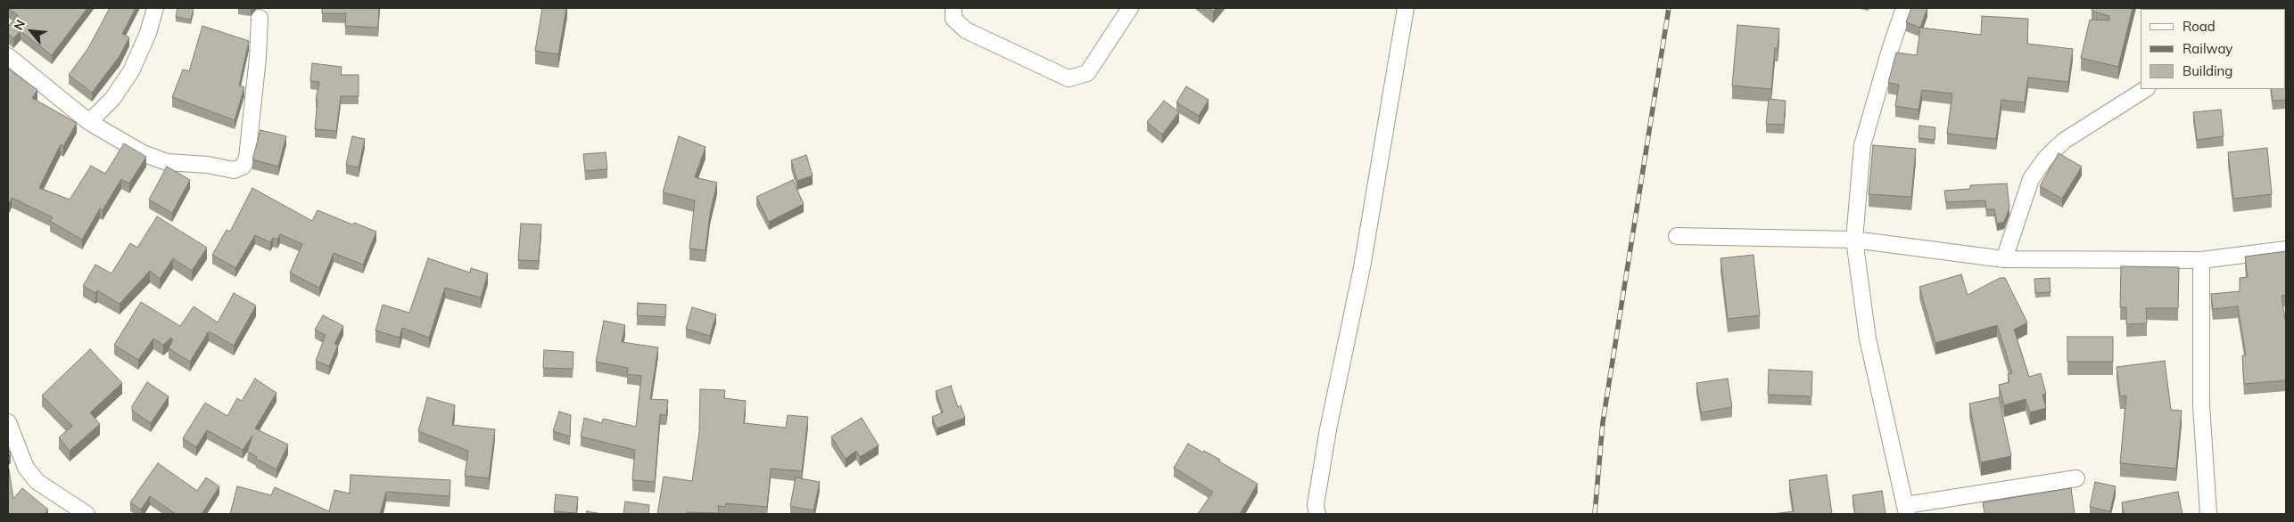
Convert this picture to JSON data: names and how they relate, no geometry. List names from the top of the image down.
{
  "legend": ["Road", "Railway", "Building"],
  "north": "top left"
}
